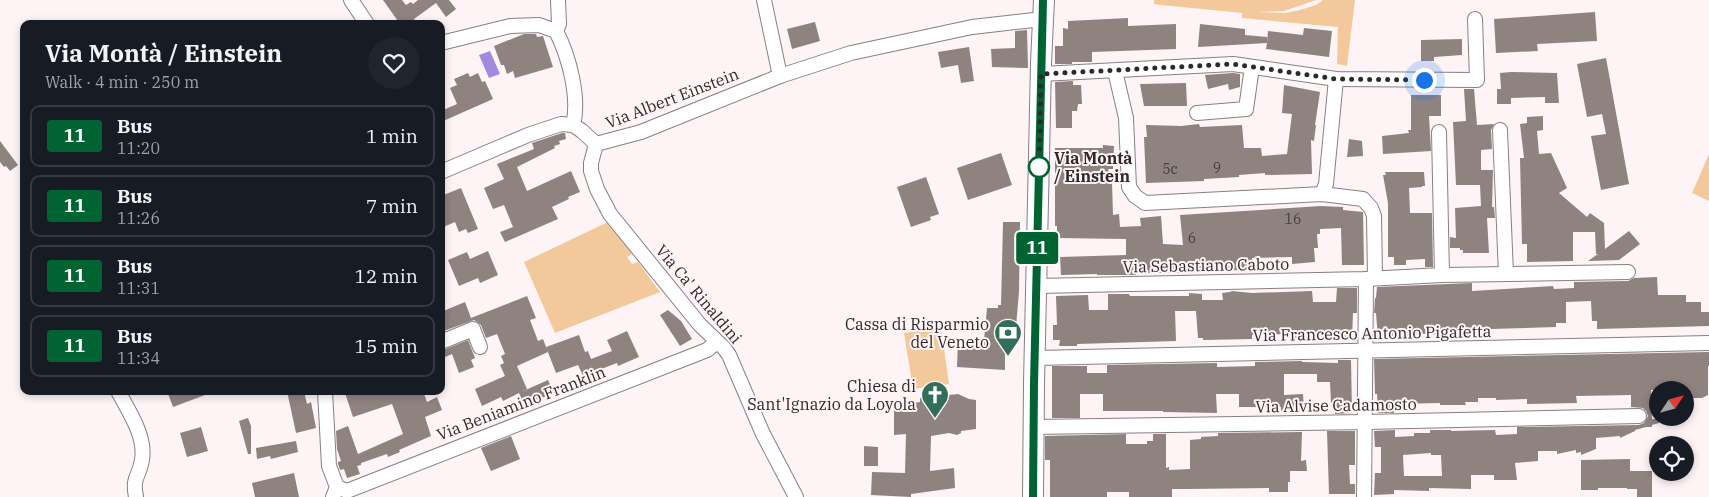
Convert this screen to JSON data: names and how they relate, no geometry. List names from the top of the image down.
{
  "streets": {
    "street": [
      "Via Albert Einstein",
      "Via Sebastiano Caboto",
      "Via Ca' Rinaldini",
      "Via Francesco Antonio Pigafetta",
      "Via Beniamino Franklin",
      "Via Alvise Cadamosto"
    ]
  },
  "crossings": [
    ["Via Albert Einstein", "Via Ca' Rinaldini"],
    ["Via Ca' Rinaldini", "Via Beniamino Franklin"]
  ],
  "places": {
    "other": ["Via Montà / Einstein"],
    "bank": ["Cassa di Risparmio del Veneto"],
    "church": ["Chiesa di Sant'Ignazio da Loyola"]
  },
  "lines": ["bus line 11"],
  "house_numbers": [
    "9",
    "5c",
    "16",
    "6"
  ],
  "north": "top right",
  "page": {
    "on_map": "11",
    "heading": ["Via Montà / Einstein", "Walk · 4 min · 250 m"],
    "list": [
      {
        "mark": "11",
        "name": "Bus",
        "note": "11:20",
        "value": "1 min"
      },
      {
        "mark": "11",
        "name": "Bus",
        "note": "11:26",
        "value": "7 min"
      },
      {
        "mark": "11",
        "name": "Bus",
        "note": "11:31",
        "value": "12 min"
      },
      {
        "mark": "11",
        "name": "Bus",
        "note": "11:34",
        "value": "15 min"
      }
    ]
  }
}
